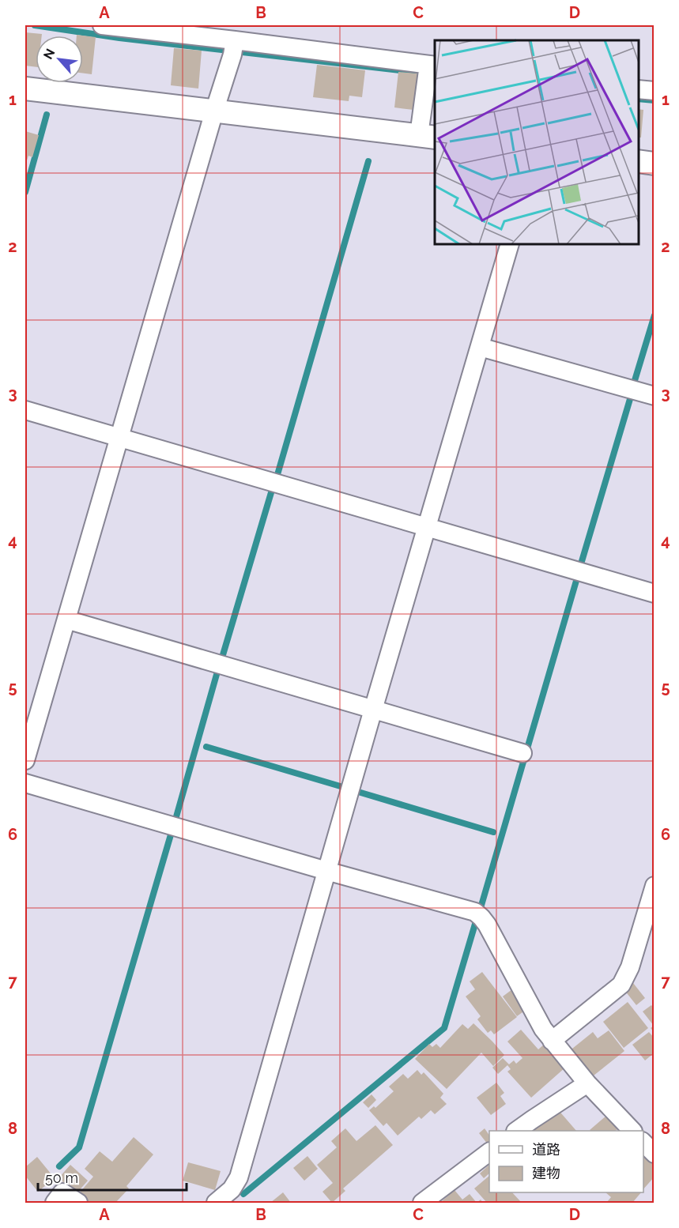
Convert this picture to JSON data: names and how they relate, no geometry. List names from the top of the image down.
{
  "legend": ["道路", "建物"],
  "scale_bar": "50 m",
  "north": "top left",
  "grid": {
    "columns": [
      "A",
      "B",
      "C",
      "D"
    ],
    "rows": [
      "1",
      "2",
      "3",
      "4",
      "5",
      "6",
      "7",
      "8"
    ]
  }
}
